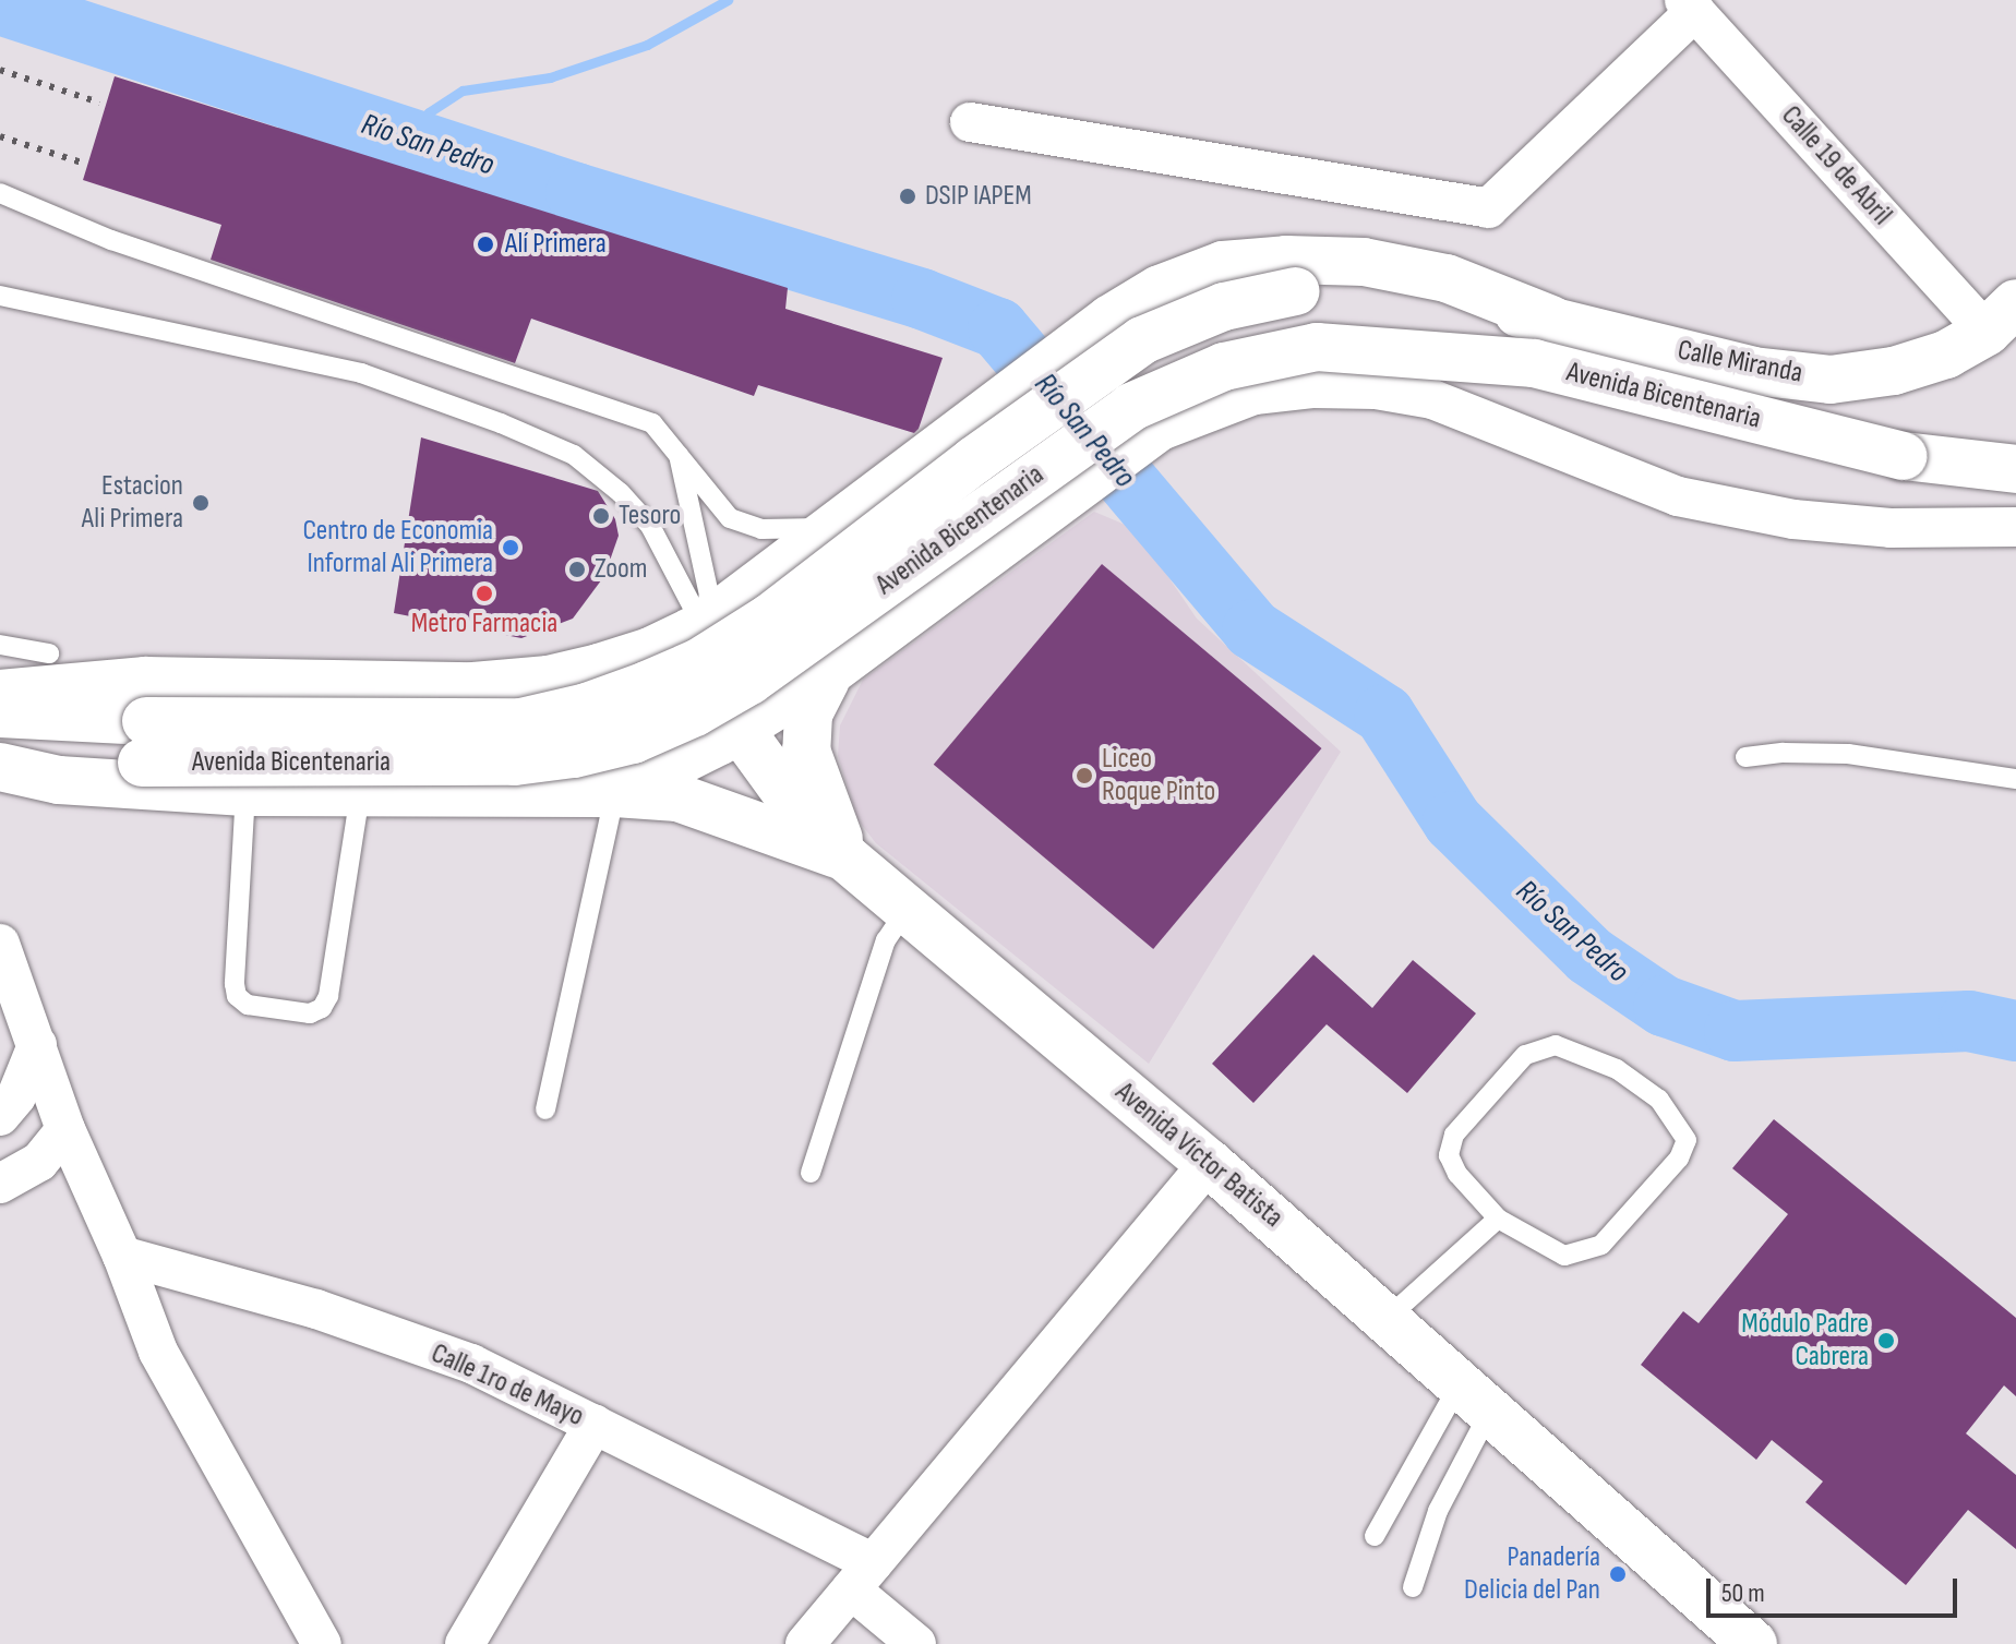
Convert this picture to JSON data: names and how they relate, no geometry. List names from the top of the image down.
{
  "streets": {
    "street": [
      "Calle 19 de Abril",
      "Calle Miranda",
      "Avenida Bicentenaria",
      "Avenida Víctor Batista",
      "Calle 1ro de Mayo"
    ]
  },
  "crossings": [
    ["Calle 19 de Abril", "Calle Miranda"],
    ["Calle Miranda", "Avenida Bicentenaria"]
  ],
  "water": ["Río San Pedro"],
  "places": [
    "DSIP IAPEM",
    "Alí Primera",
    "Estacion Ali Primera",
    "Tesoro",
    "Centro de Economia Informal Ali Primera",
    "Zoom",
    "Metro Farmacia",
    "Liceo Roque Pinto",
    "Módulo Padre Cabrera",
    "Panadería Delicia del Pan"
  ],
  "scale_bar": "50 m"
}
